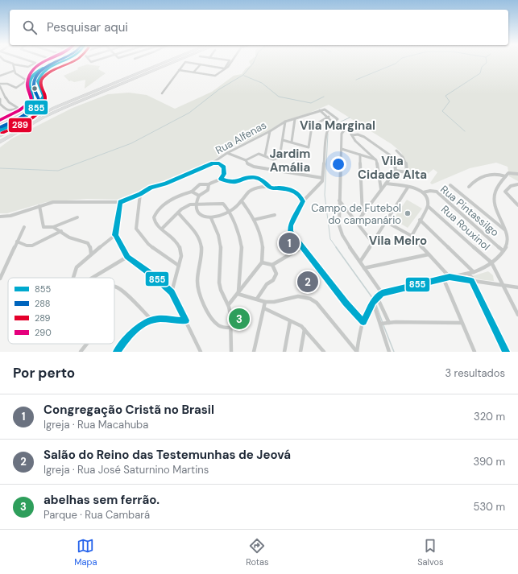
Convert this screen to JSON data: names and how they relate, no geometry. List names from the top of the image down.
{
  "streets": {
    "street": ["Rua Alfenas", "Rua Pintassilgo", "Rua Rouxinol"]
  },
  "districts": [
    "Vila Marginal",
    "Jardim Amália",
    "Vila Cidade Alta",
    "Vila Melro"
  ],
  "places": ["Campo de Futebol do campanário"],
  "lines": [
    "transit line 855",
    "transit line 288",
    "transit line 289",
    "transit line 290"
  ],
  "legend": [
    "855",
    "288",
    "289",
    "290"
  ],
  "page": {
    "search": "Pesquisar aqui",
    "pins": ["1", "2", "3"],
    "heading": ["Por perto", "3 resultados"],
    "list": [
      {
        "mark": "1",
        "name": "Congregação Cristã no Brasil",
        "note": "Igreja · Rua Macahuba",
        "value": "320 m"
      },
      {
        "mark": "2",
        "name": "Salão do Reino das Testemunhas de Jeová",
        "note": "Igreja · Rua José Saturnino Martins",
        "value": "390 m"
      },
      {
        "mark": "3",
        "name": "abelhas sem ferrão.",
        "note": "Parque · Rua Cambará",
        "value": "530 m"
      }
    ],
    "nav": ["Mapa", "Rotas", "Salvos"]
  }
}
